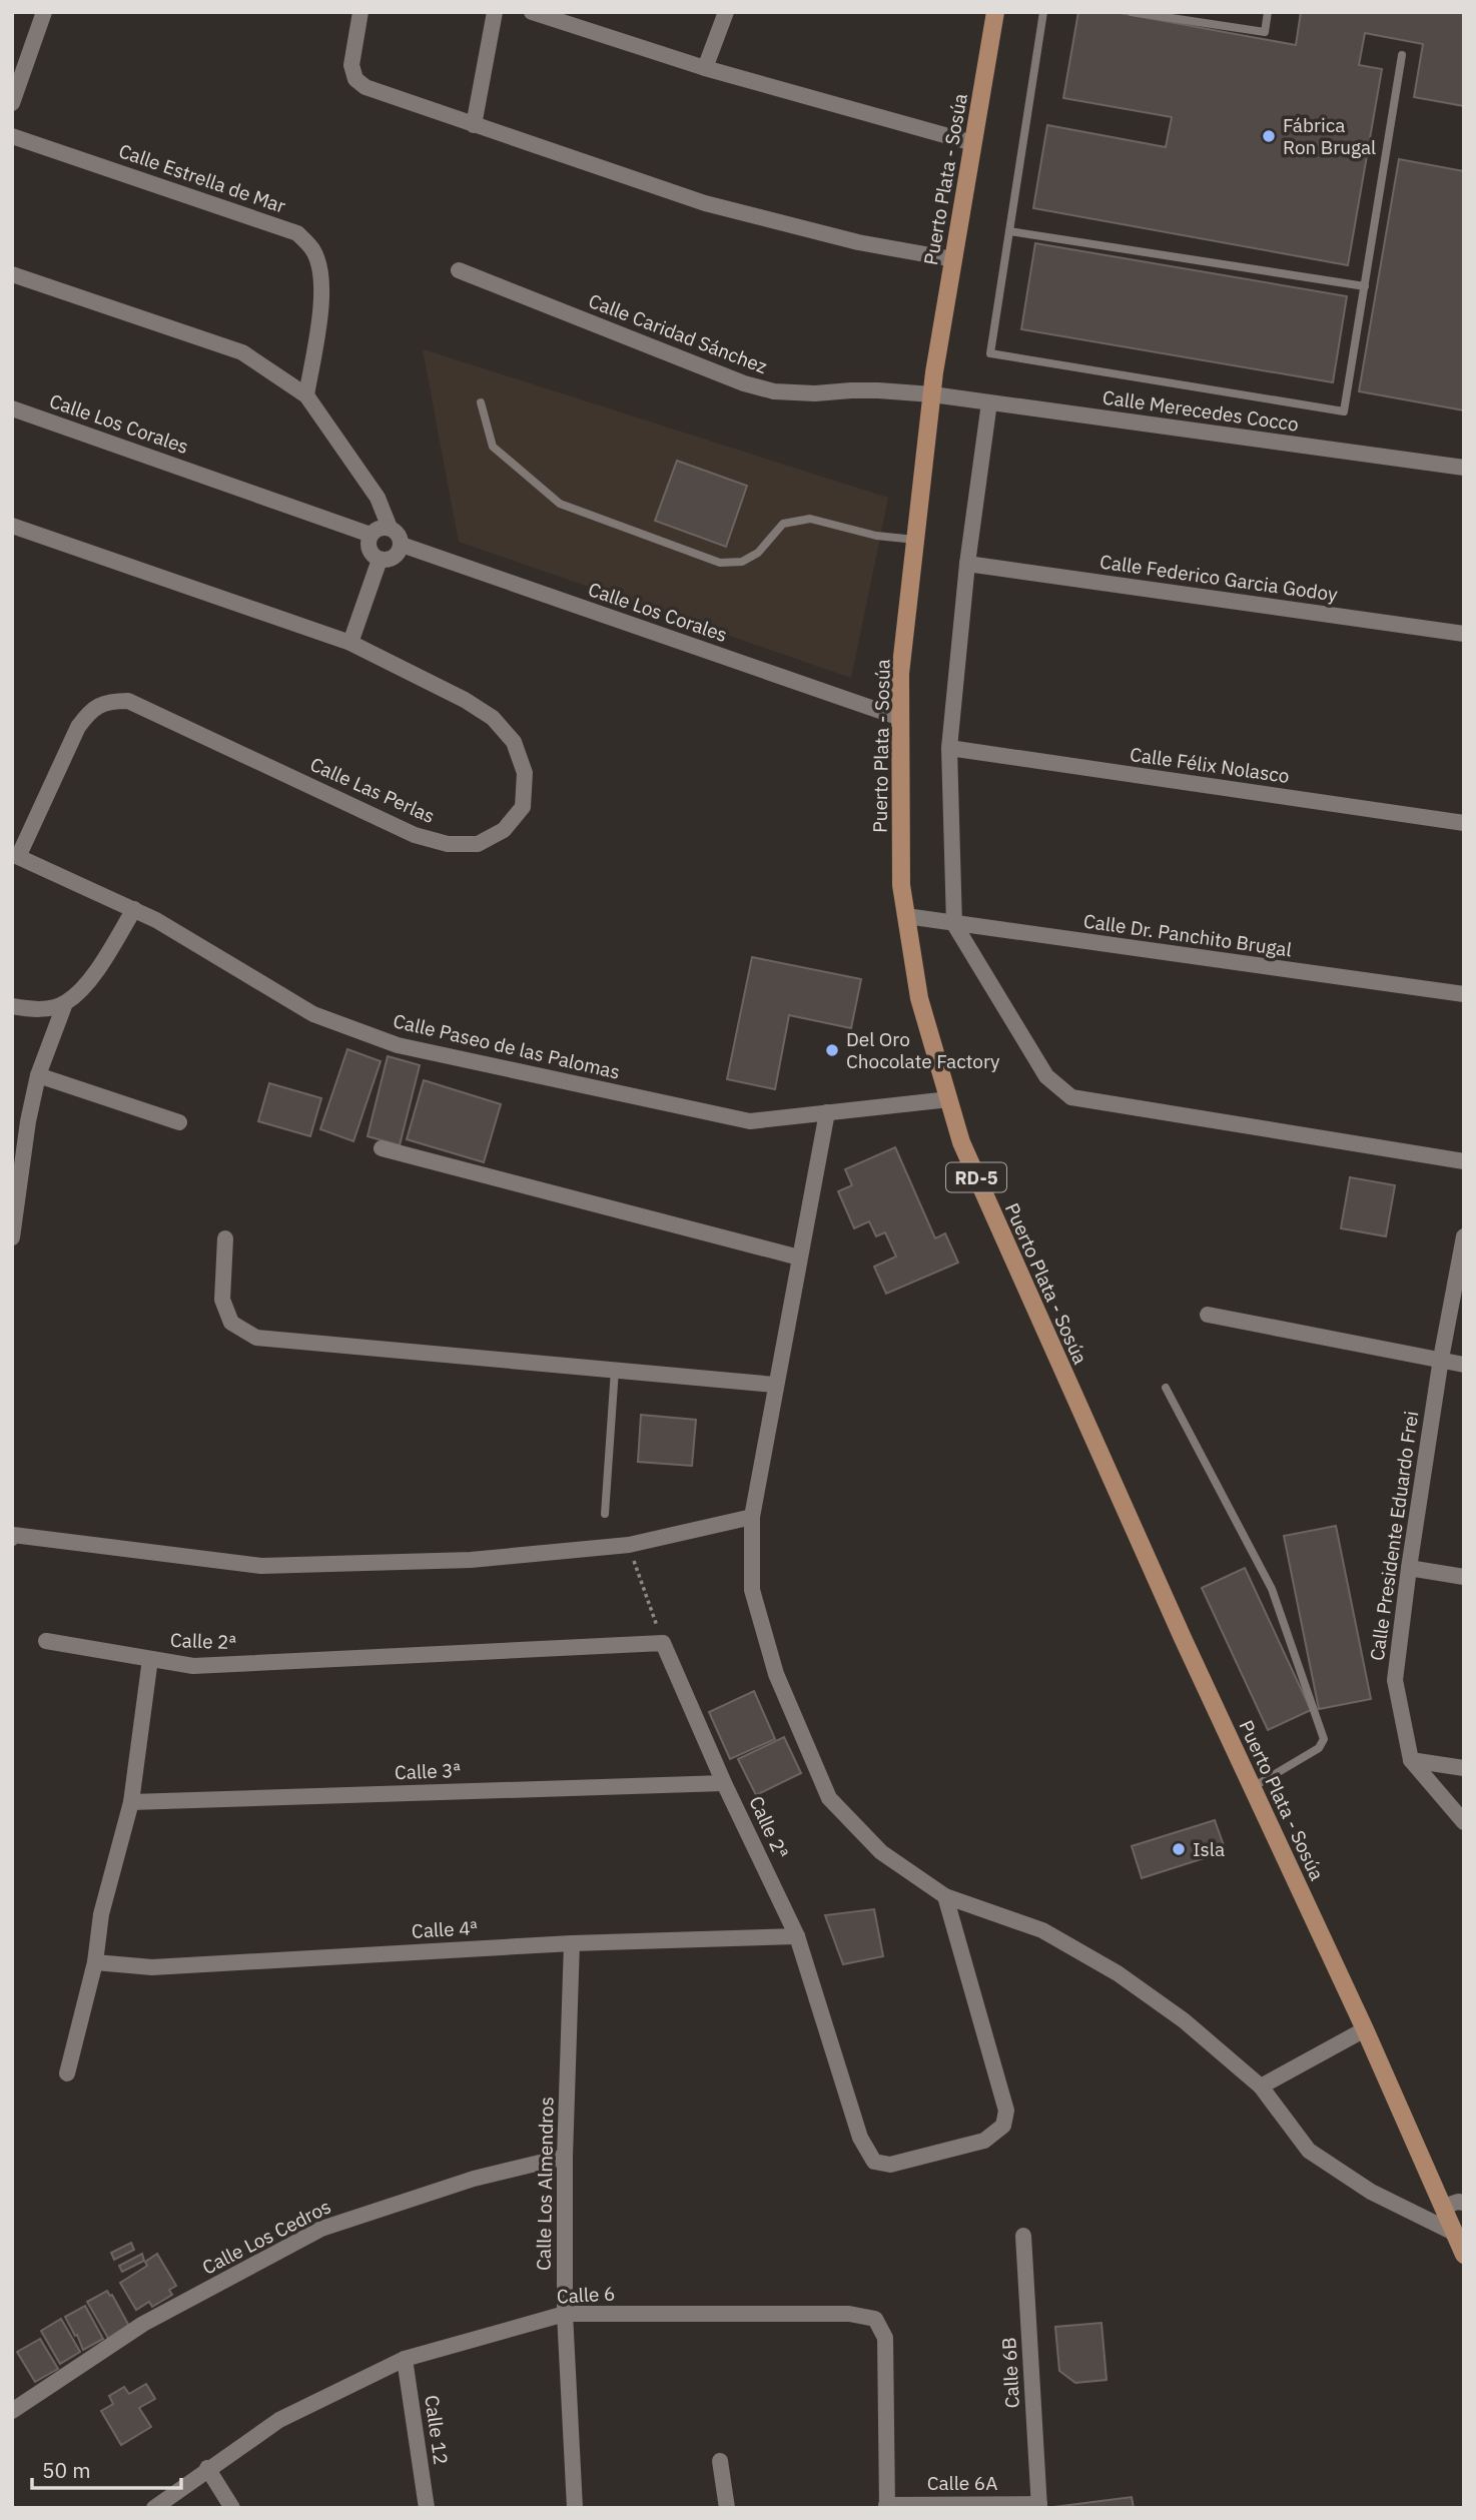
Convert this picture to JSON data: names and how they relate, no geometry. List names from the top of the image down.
{
  "streets": {
    "main road": ["Puerto Plata - Sosúa", "RD-5"],
    "street": [
      "Calle Estrella de Mar",
      "Calle Caridad Sánchez",
      "Calle Merecedes Cocco",
      "Calle Los Corales",
      "Calle Federico Garcia Godoy",
      "Calle Félix Nolasco",
      "Calle Las Perlas",
      "Calle Dr. Panchito Brugal",
      "Calle Paseo de las Palomas",
      "Calle Presidente Eduardo Frei",
      "Calle 2ª",
      "Calle 3ª",
      "Calle 4ª",
      "Calle Los Almendros",
      "Calle Los Cedros",
      "Calle 6",
      "Calle 6B",
      "Calle 12",
      "Calle 6A"
    ]
  },
  "crossings": [
    ["Puerto Plata - Sosúa", "Calle Caridad Sánchez"],
    ["Puerto Plata - Sosúa", "Calle Merecedes Cocco"],
    ["Puerto Plata - Sosúa", "Calle Los Corales"],
    ["Puerto Plata - Sosúa", "Calle Dr. Panchito Brugal"],
    ["Puerto Plata - Sosúa", "Calle Paseo de las Palomas"],
    ["Calle Caridad Sánchez", "Calle Merecedes Cocco"],
    ["Calle Las Perlas", "Calle Paseo de las Palomas"],
    ["Calle 2ª", "Calle 3ª"],
    ["Calle 2ª", "Calle 4ª"],
    ["Calle 4ª", "Calle Los Almendros"],
    ["Calle Los Almendros", "Calle Los Cedros"],
    ["Calle Los Almendros", "Calle 6"],
    ["Calle 6", "Calle 12"],
    ["Calle 6", "Calle 6A"],
    ["Calle 6B", "Calle 6A"]
  ],
  "places": ["Fábrica Ron Brugal", "Del Oro Chocolate Factory", "Isla"],
  "scale_bar": "50 m"
}
